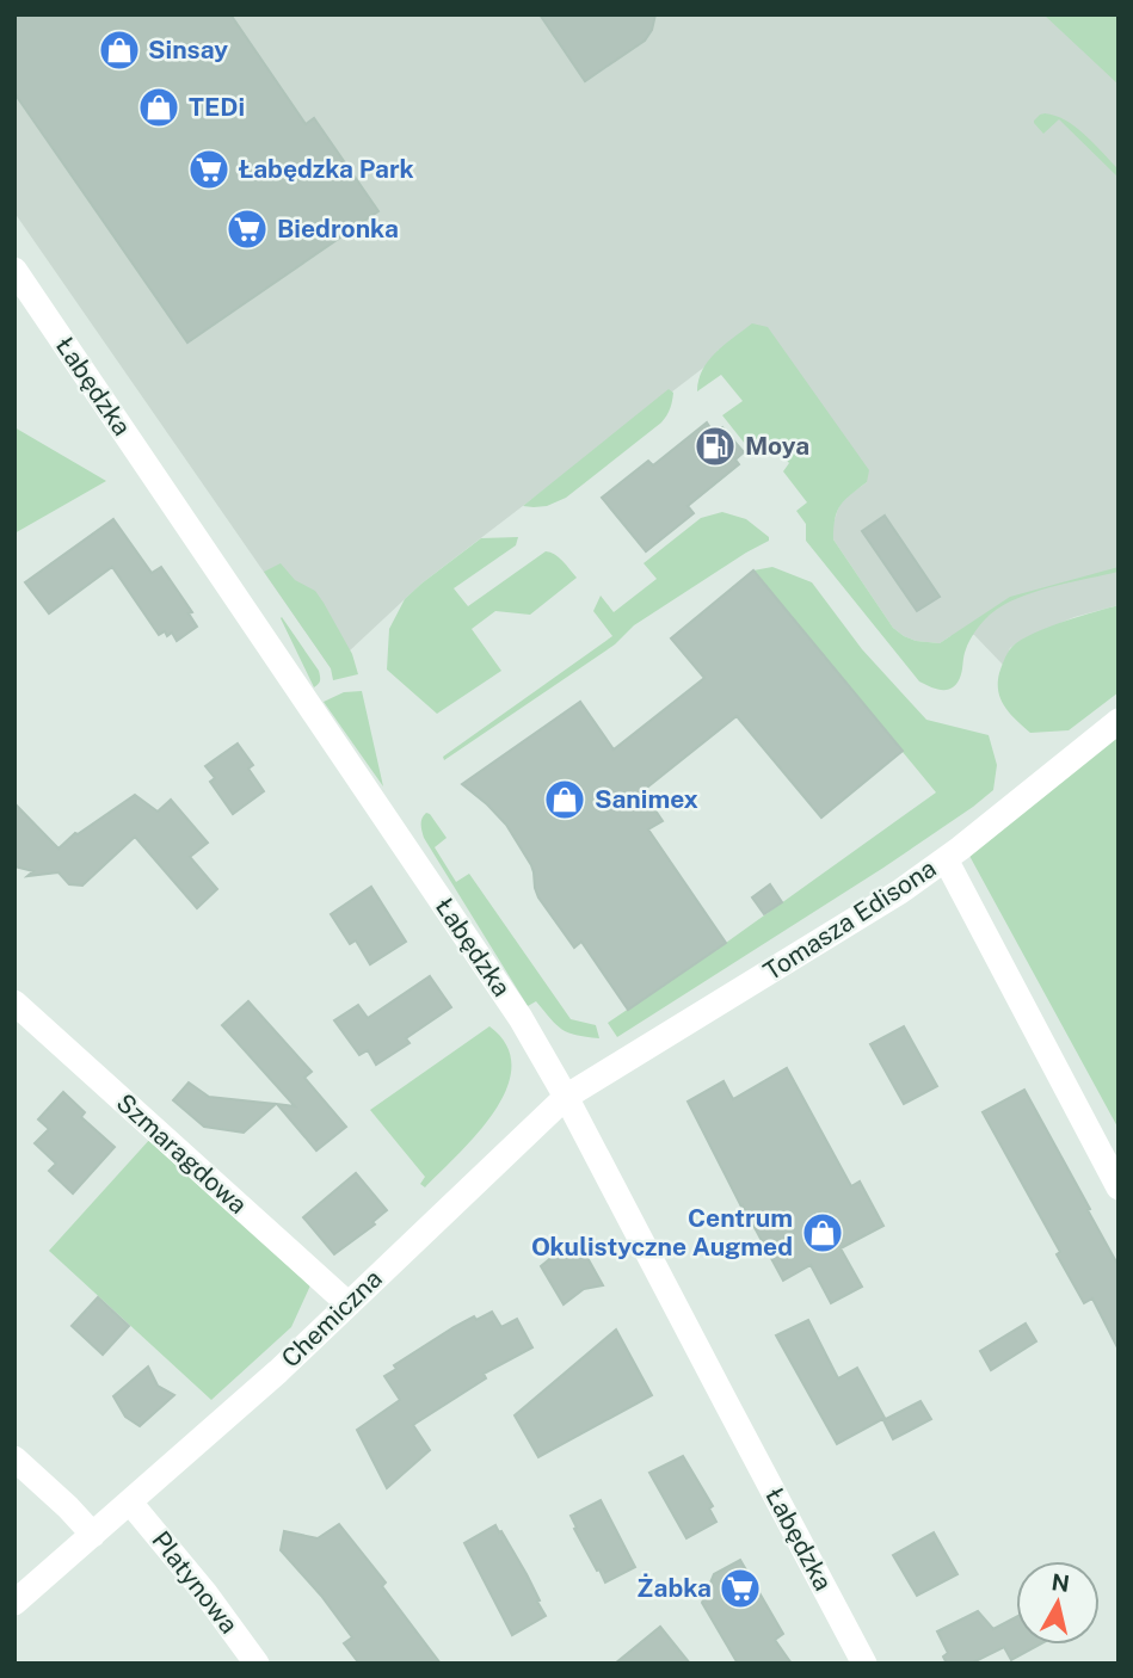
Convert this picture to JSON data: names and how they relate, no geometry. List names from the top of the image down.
{
  "streets": {
    "street": [
      "Łabędzka",
      "Tomasza Edisona",
      "Szmaragdowa",
      "Chemiczna",
      "Platynowa"
    ]
  },
  "crossings": [
    ["Łabędzka", "Tomasza Edisona"],
    ["Łabędzka", "Chemiczna"],
    ["Tomasza Edisona", "Chemiczna"],
    ["Szmaragdowa", "Chemiczna"],
    ["Chemiczna", "Platynowa"]
  ],
  "places": {
    "shop": [
      "Sinsay",
      "TEDi",
      "Sanimex",
      "Centrum Okulistyczne Augmed"
    ],
    "supermarket": ["Łabędzka Park", "Biedronka", "Żabka"],
    "fuel station": ["Moya"]
  },
  "north": "top"
}
